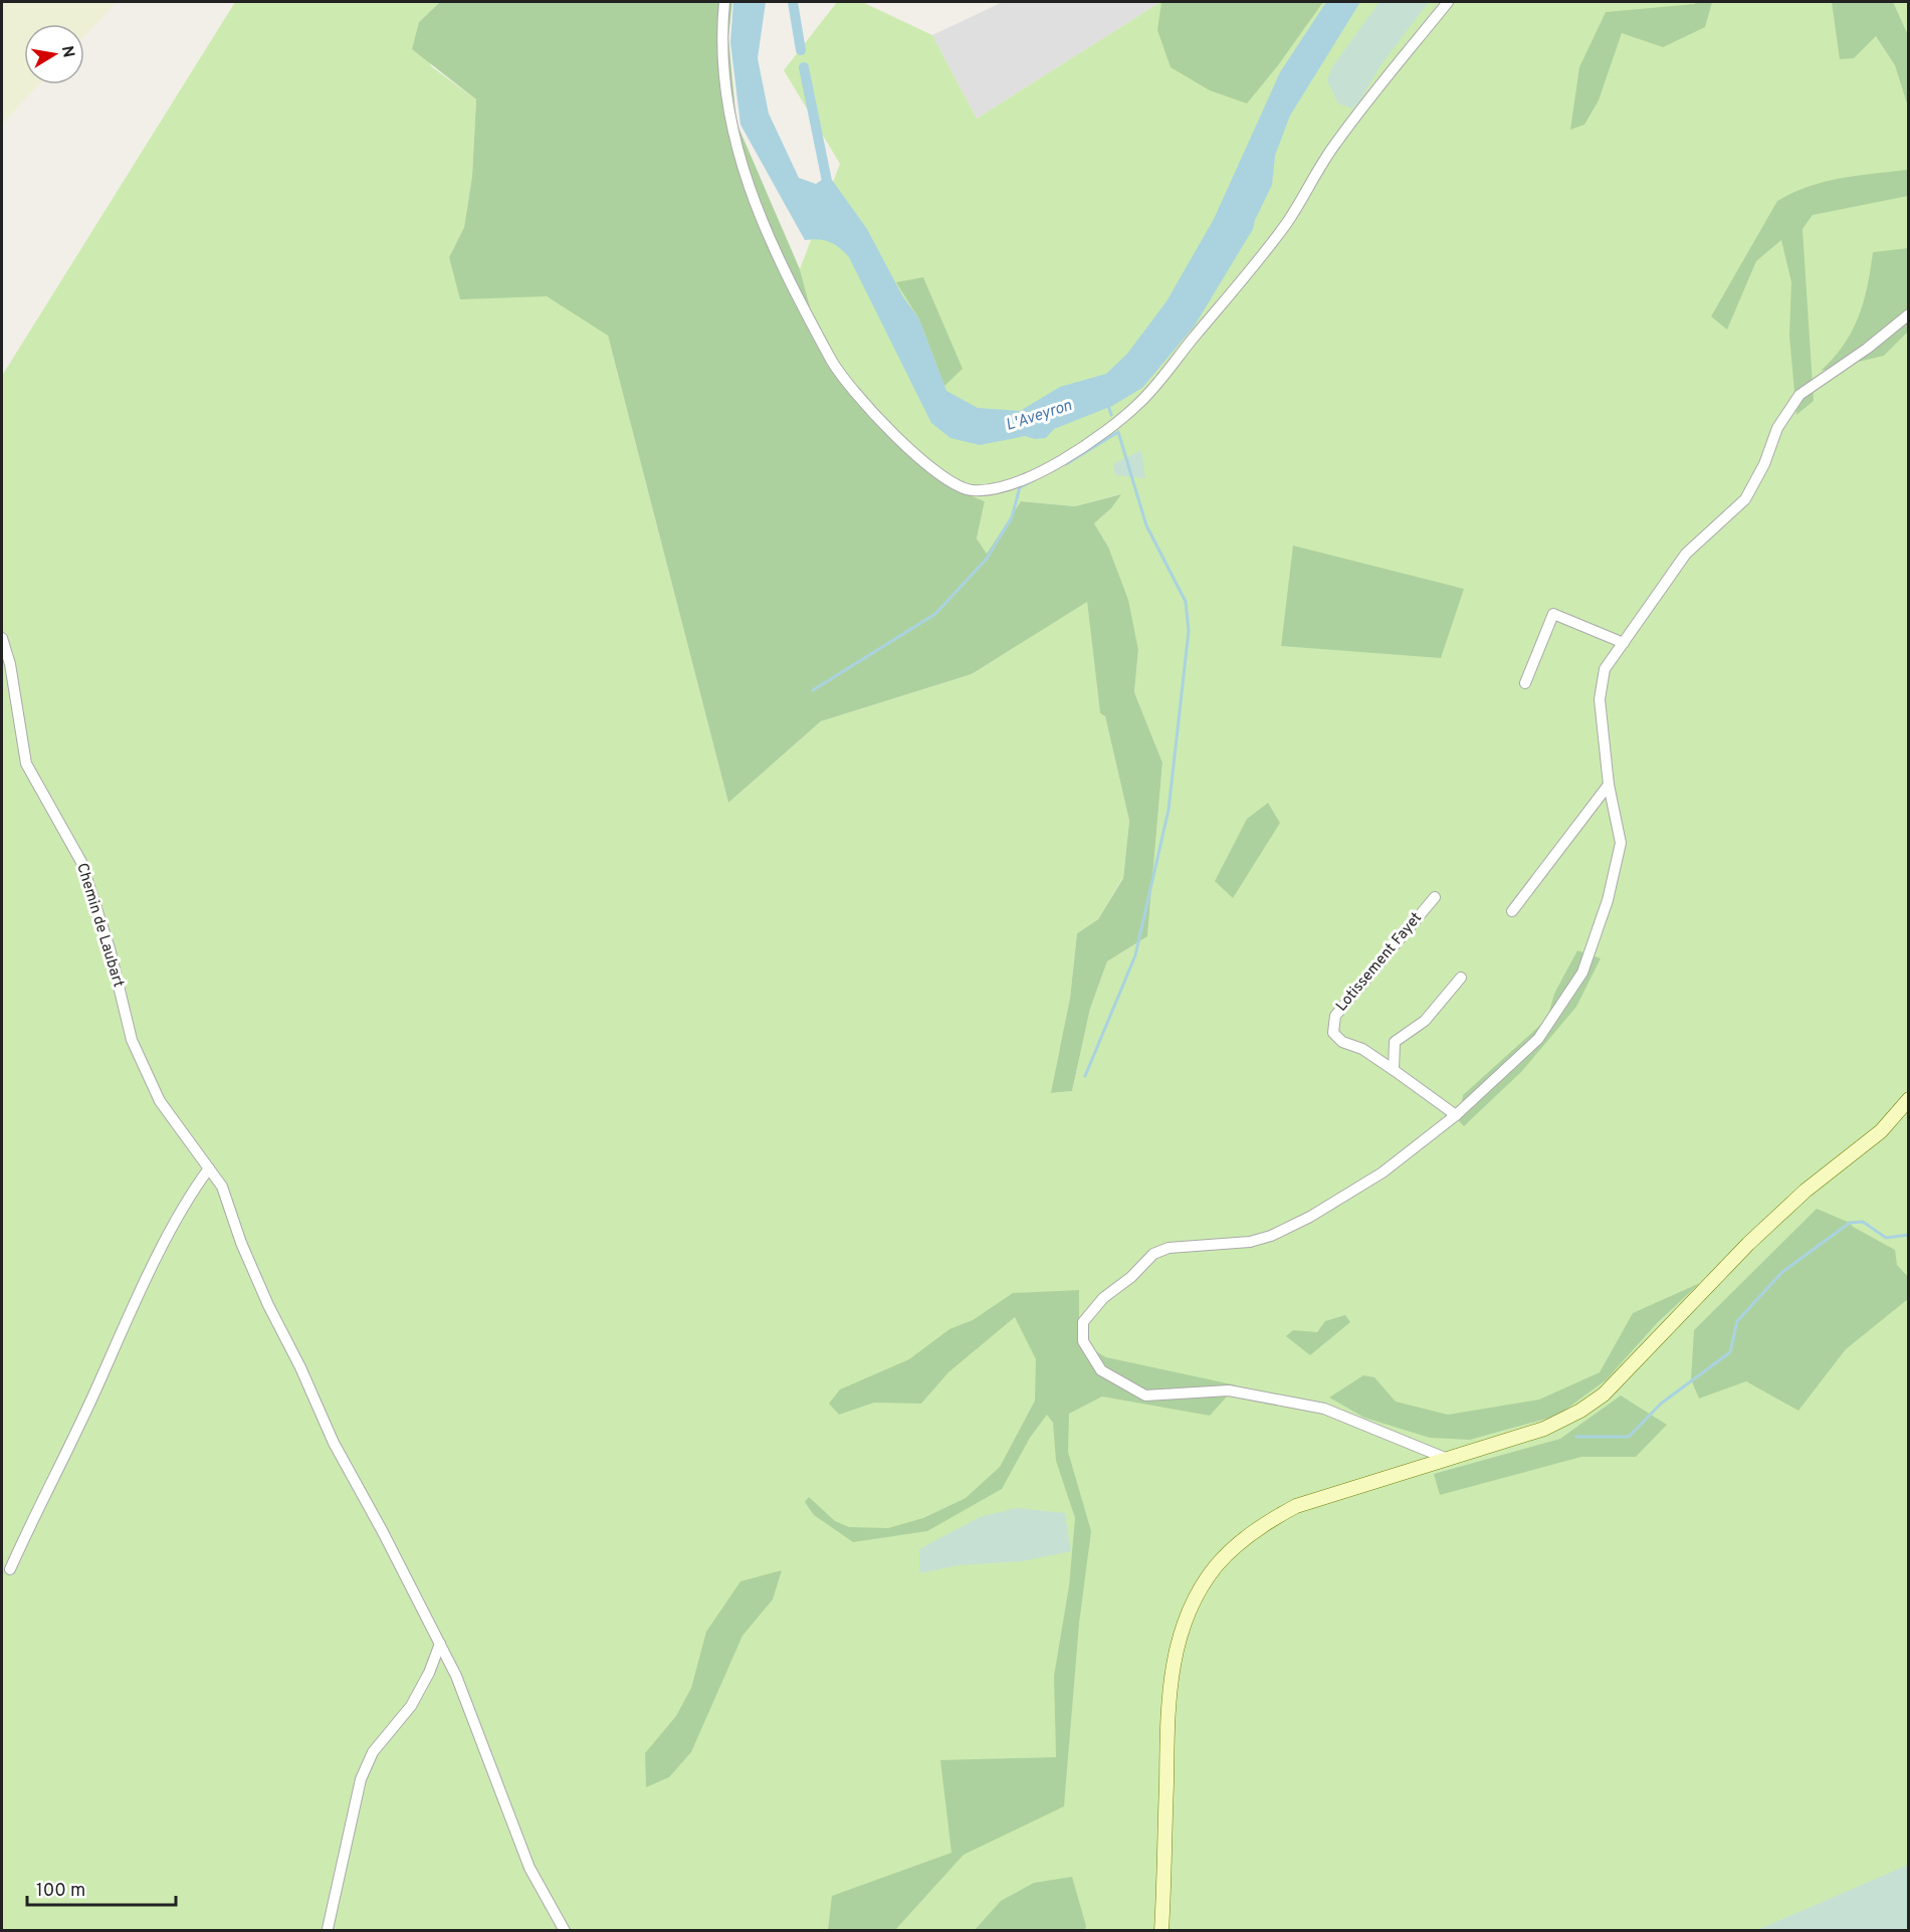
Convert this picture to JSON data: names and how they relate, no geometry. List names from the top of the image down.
{
  "streets": {
    "street": ["Chemin de Laubart", "Lotissement Fayet"]
  },
  "water": ["L'Aveyron"],
  "scale_bar": "100 m",
  "north": "right"
}
